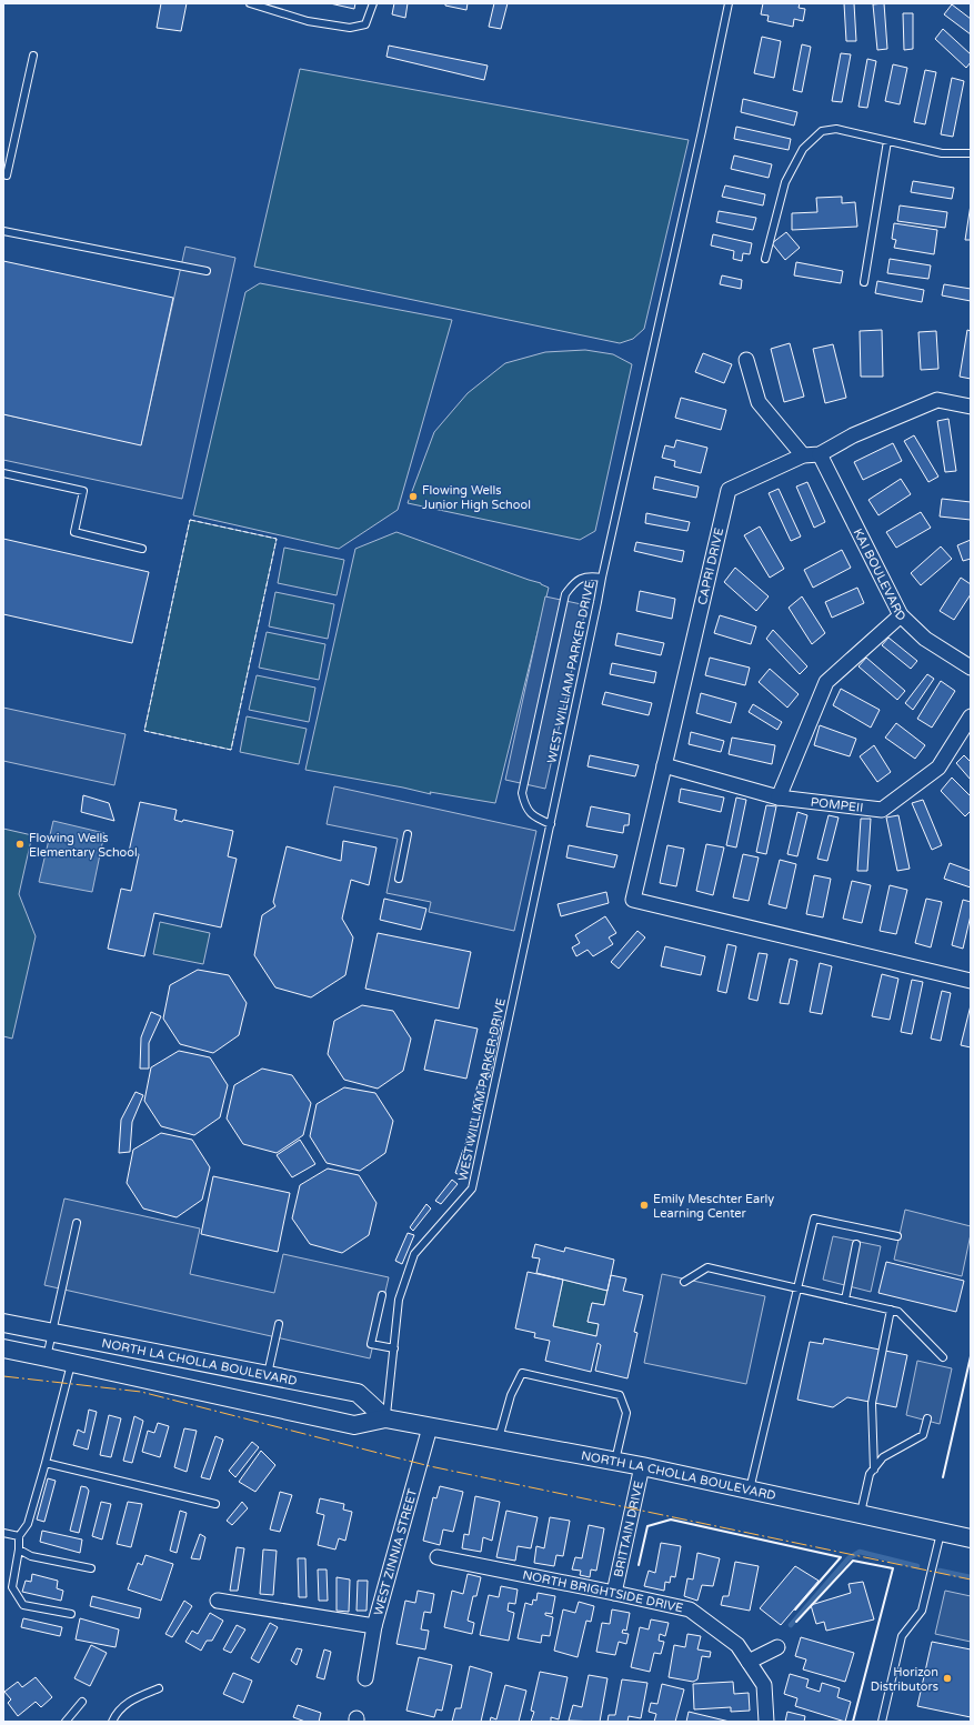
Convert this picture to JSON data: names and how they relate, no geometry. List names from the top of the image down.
{
  "streets": {
    "street": [
      "CAPRI DRIVE",
      "KAI BOULEVARD",
      "POMPEII",
      "NORTH LA CHOLLA BOULEVARD",
      "BRITTAIN DRIVE",
      "WEST ZINNIA STREET",
      "NORTH BRIGHTSIDE DRIVE"
    ],
    "lane": ["WEST WILLIAM PARKER DRIVE"]
  },
  "crossings": [
    ["CAPRI DRIVE", "KAI BOULEVARD"],
    ["CAPRI DRIVE", "POMPEII"],
    ["WEST WILLIAM PARKER DRIVE", "NORTH LA CHOLLA BOULEVARD"],
    ["NORTH LA CHOLLA BOULEVARD", "BRITTAIN DRIVE"],
    ["NORTH LA CHOLLA BOULEVARD", "WEST ZINNIA STREET"],
    ["BRITTAIN DRIVE", "NORTH BRIGHTSIDE DRIVE"]
  ],
  "places": [
    "Flowing Wells Junior High School",
    "Flowing Wells Elementary School",
    "Emily Meschter Early Learning Center",
    "Horizon Distributors"
  ]
}
